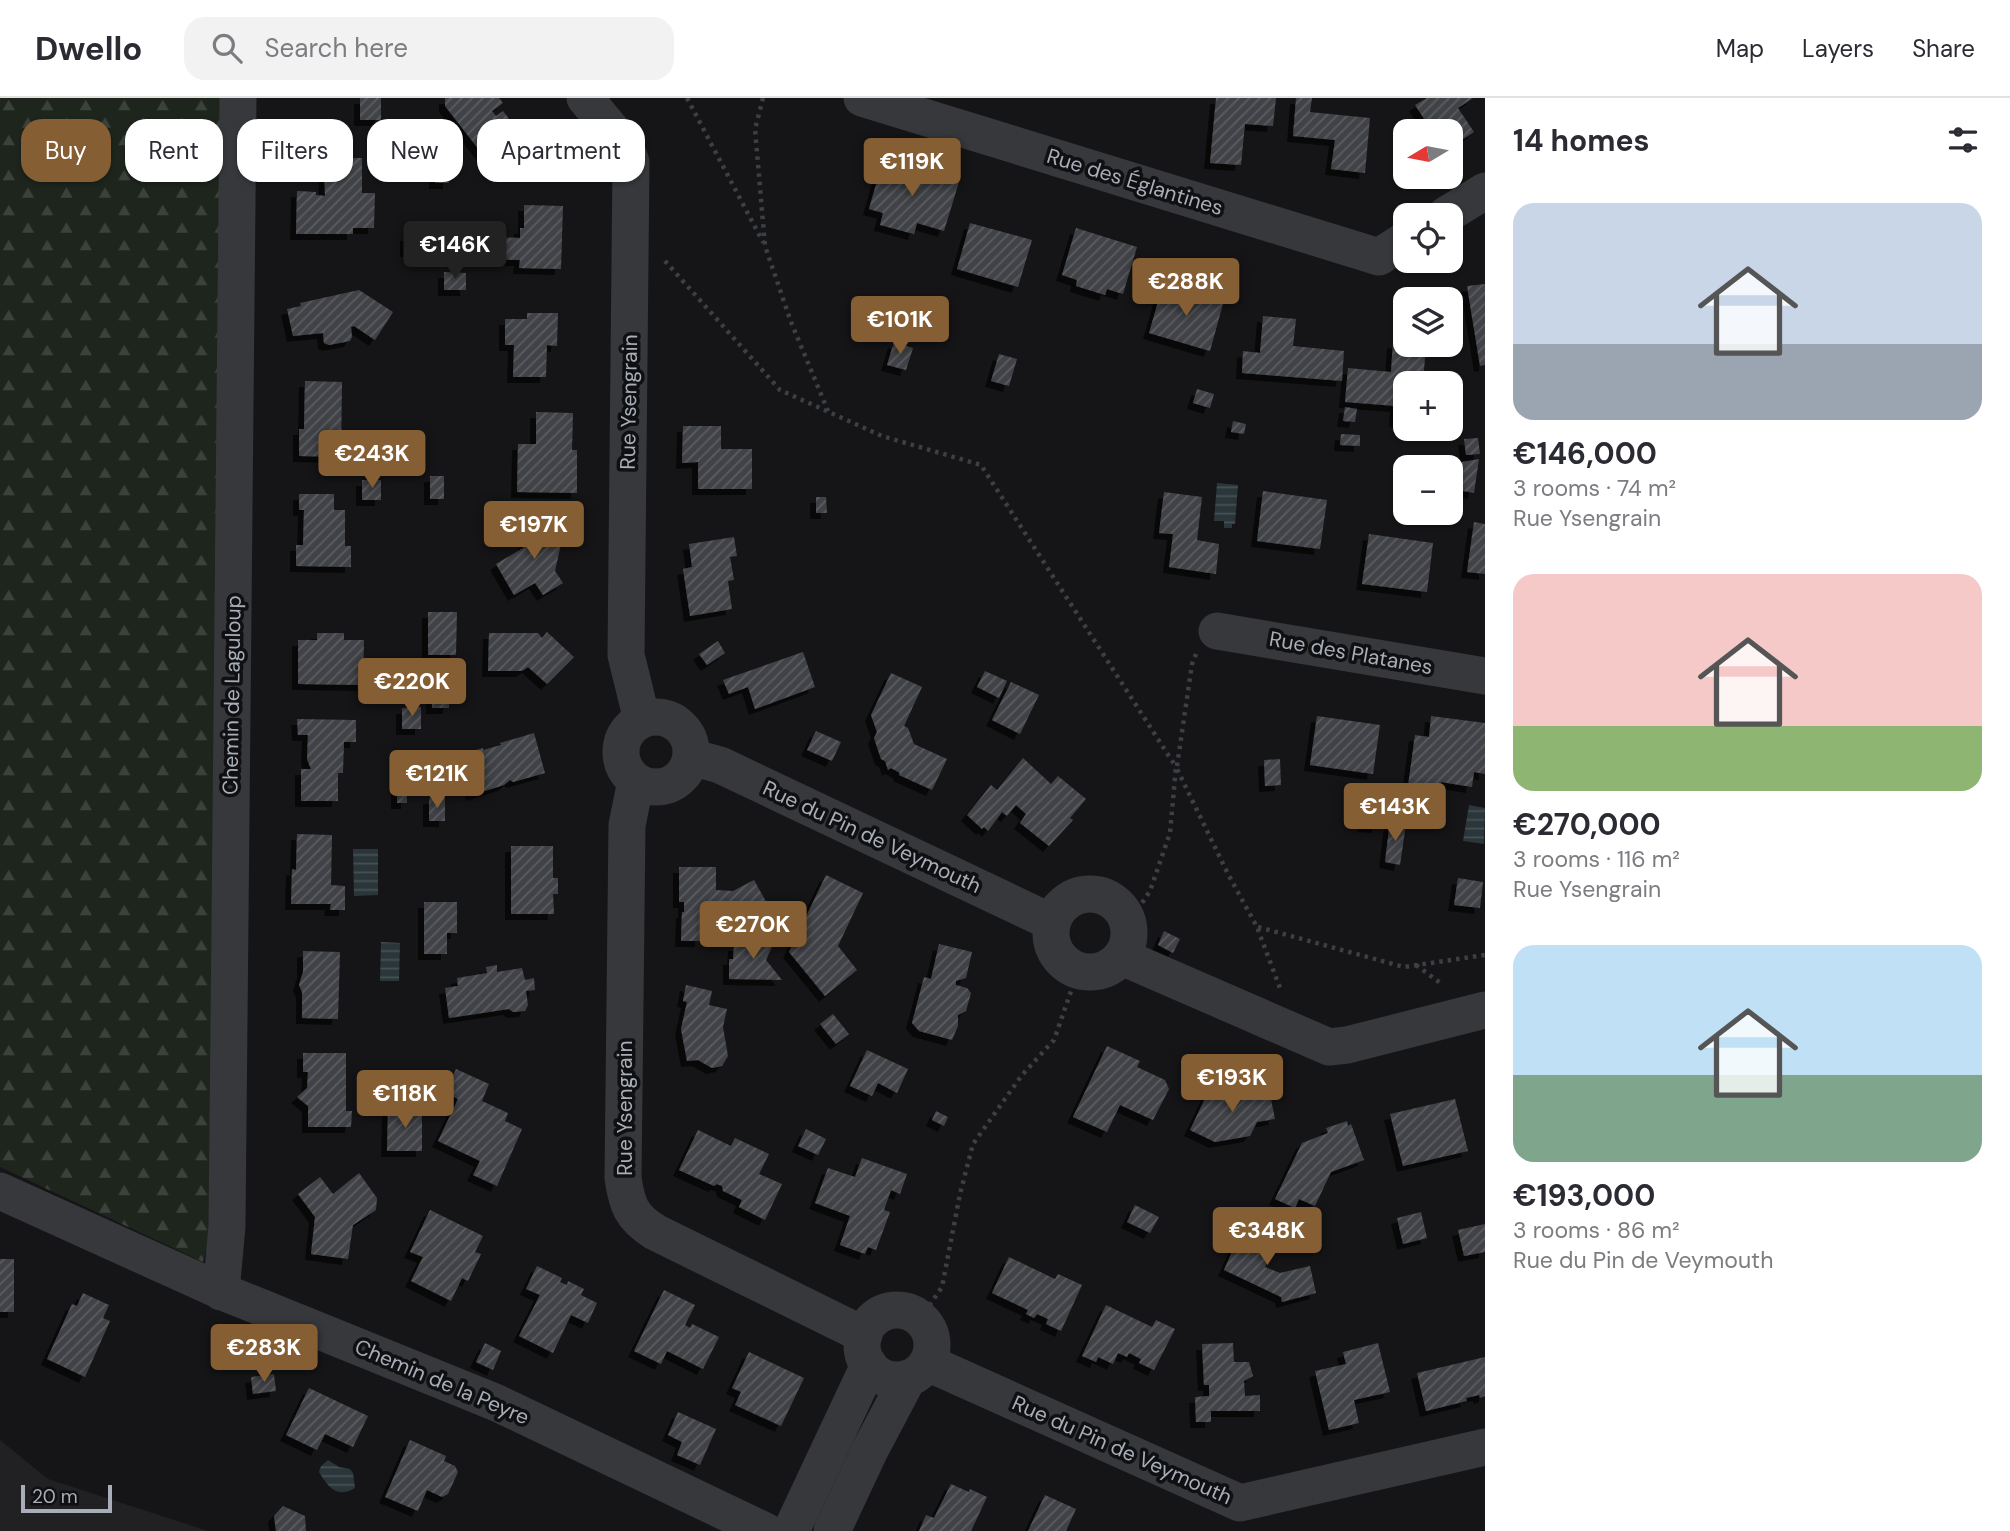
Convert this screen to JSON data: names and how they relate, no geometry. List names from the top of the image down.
{
  "streets": {
    "street": [
      "Rue des Églantines",
      "Rue Ysengrain",
      "Rue des Platanes",
      "Chemin de Laguloup",
      "Rue du Pin de Veymouth",
      "Chemin de la Peyre"
    ]
  },
  "crossings": [
    ["Rue Ysengrain", "Rue du Pin de Veymouth"],
    ["Chemin de Laguloup", "Chemin de la Peyre"]
  ],
  "scale_bar": "20 m",
  "north": "left",
  "page": {
    "header": "Dwello",
    "search": "Search here",
    "nav": ["Map", "Layers", "Share"],
    "heading": "14 homes",
    "map_buttons": ["+", "−"],
    "chip": [
      "Buy",
      "Rent",
      "Filters",
      "New",
      "Apartment"
    ],
    "price": [
      "€119K",
      "€146K",
      "€288K",
      "€101K",
      "€243K",
      "€197K",
      "€220K",
      "€121K",
      "€143K",
      "€270K",
      "€193K",
      "€118K",
      "€348K",
      "€283K"
    ],
    "list": [
      {
        "name": "€146,000",
        "note": "3 rooms · 74 m² · Rue Ysengrain"
      },
      {
        "name": "€270,000",
        "note": "3 rooms · 116 m² · Rue Ysengrain"
      },
      {
        "name": "€193,000",
        "note": "3 rooms · 86 m² · Rue du Pin de Veymouth"
      }
    ],
    "scale": "20 m"
  }
}
